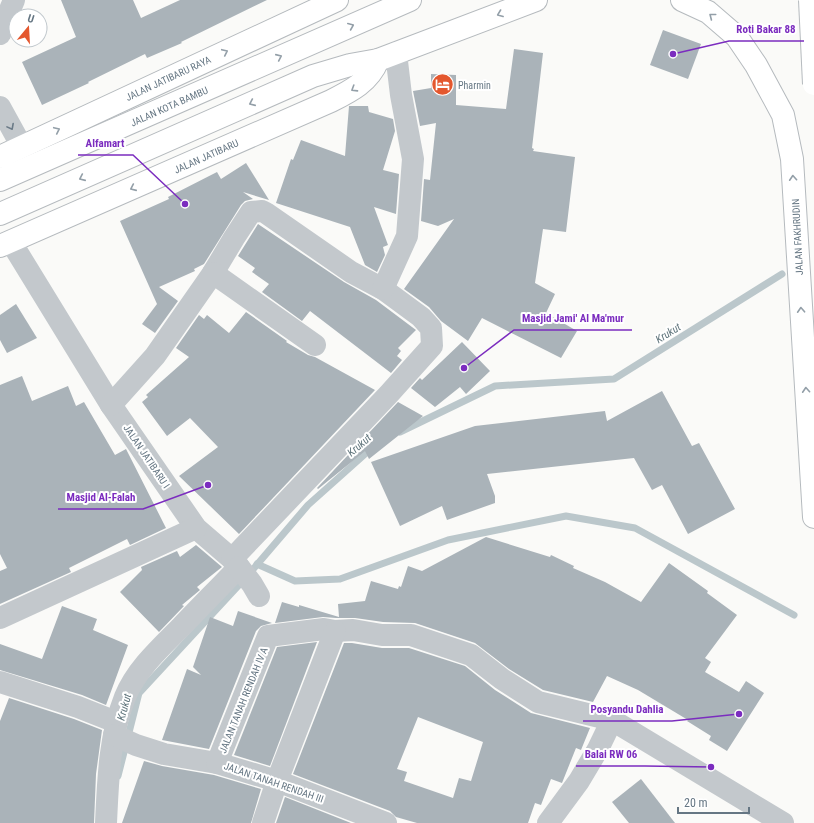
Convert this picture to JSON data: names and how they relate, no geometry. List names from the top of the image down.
{
  "streets": {
    "main road": [
      "JALAN JATIBARU RAYA",
      "JALAN KOTA BAMBU",
      "JALAN JATIBARU",
      "JALAN FAKHRUDIN"
    ],
    "street": ["JALAN JATIBARU I", "JALAN TANAH RENDAH IV A", "JALAN TANAH RENDAH III"]
  },
  "crossings": [
    ["JALAN JATIBARU", "JALAN JATIBARU I"],
    ["JALAN TANAH RENDAH IV A", "JALAN TANAH RENDAH III"]
  ],
  "one_way": ["JALAN FAKHRUDIN"],
  "water": ["Krukut"],
  "places": {
    "other": [
      "Roti Bakar 88",
      "Alfamart",
      "Masjid Jami' Al Ma'mur",
      "Masjid Al-Falah",
      "Posyandu Dahlia",
      "Balai RW 06"
    ],
    "hotel": ["Pharmin"]
  },
  "scale_bar": "20 m",
  "north": "top"
}
